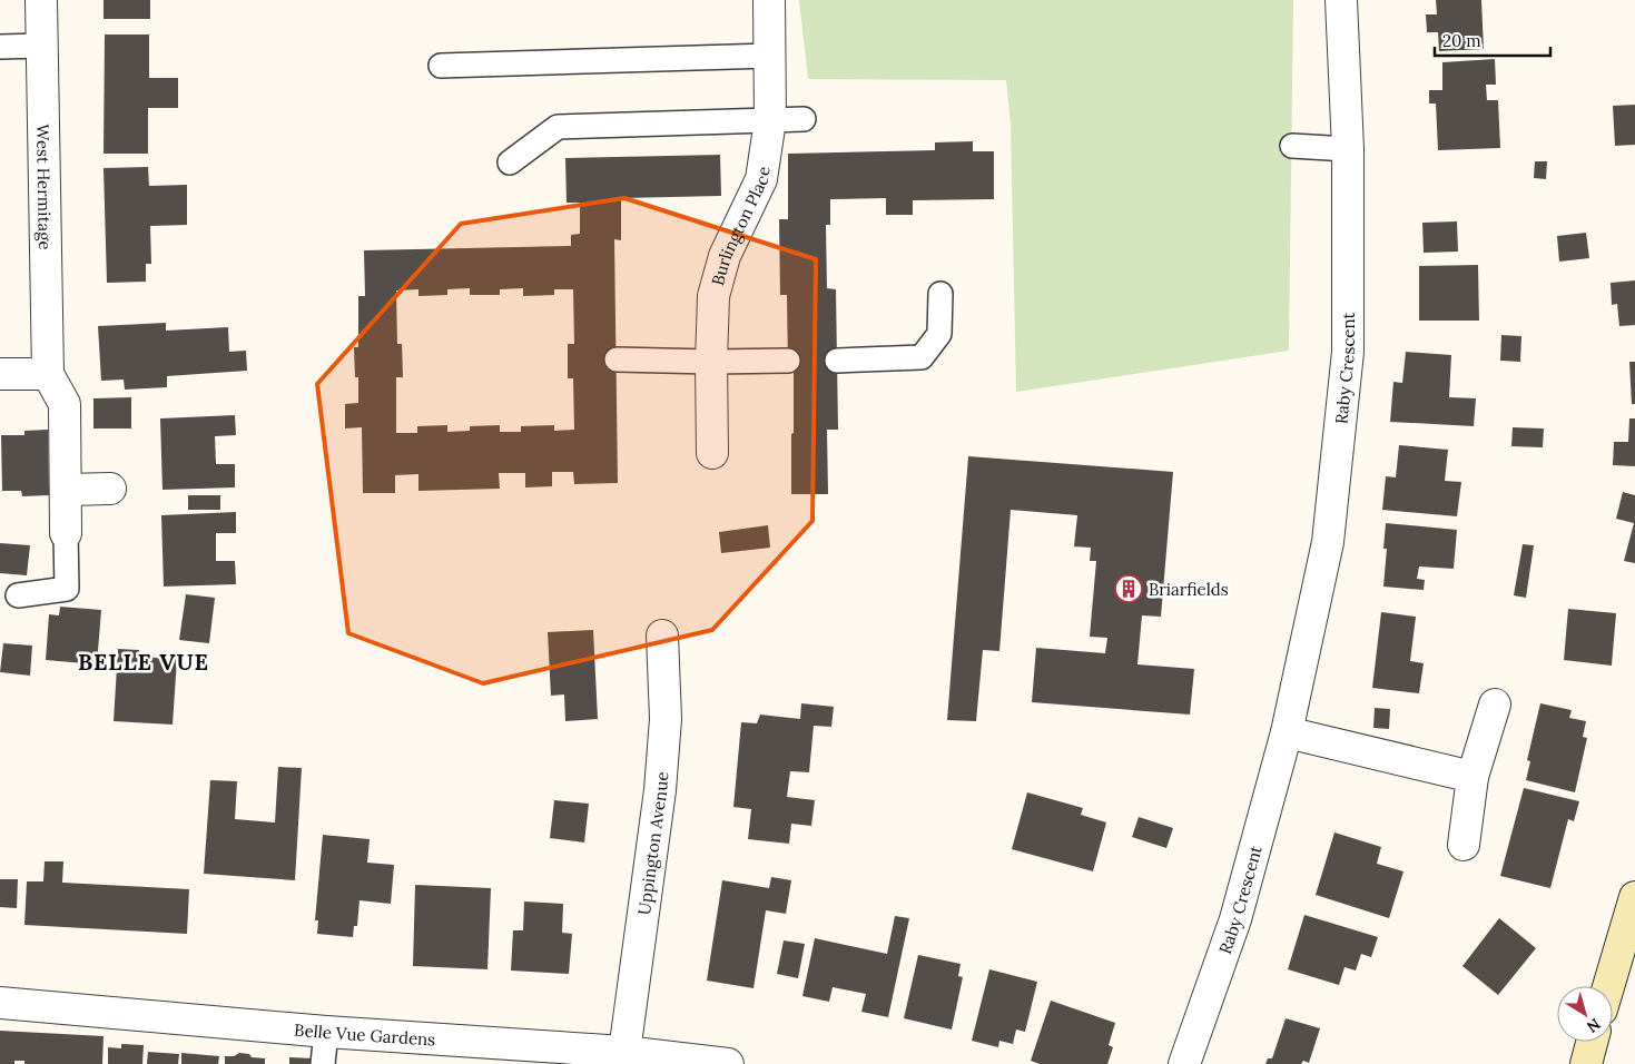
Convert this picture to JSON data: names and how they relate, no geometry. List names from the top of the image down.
{
  "streets": {
    "street": [
      "West Hermitage",
      "Burlington Place",
      "Raby Crescent",
      "Uppington Avenue",
      "Belle Vue Gardens"
    ]
  },
  "crossings": [
    ["Uppington Avenue", "Belle Vue Gardens"]
  ],
  "districts": ["BELLE VUE"],
  "places": {
    "building": ["Briarfields"]
  },
  "scale_bar": "20 m",
  "north": "bottom right"
}
